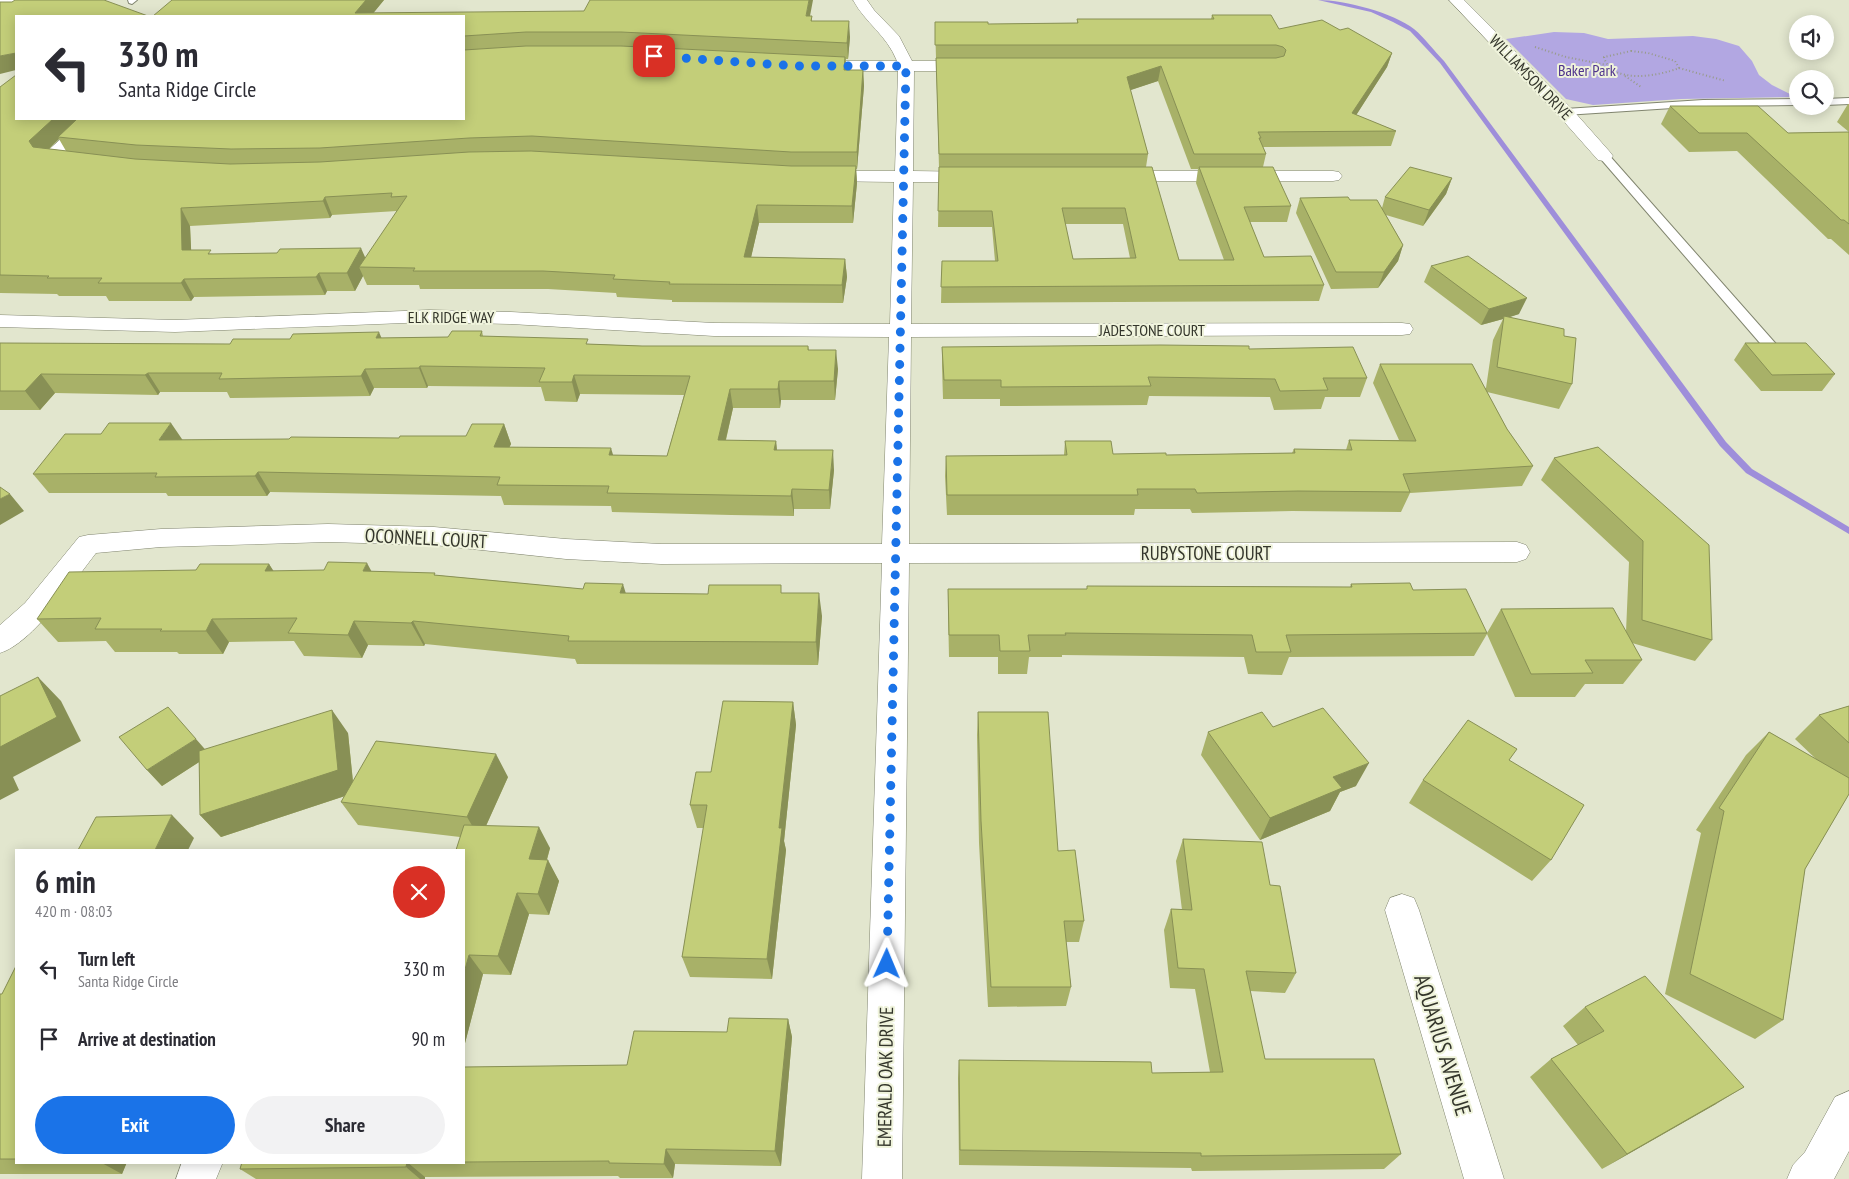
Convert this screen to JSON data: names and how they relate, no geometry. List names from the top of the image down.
{
  "streets": {
    "street": [
      "WILLIAMSON DRIVE",
      "ELK RIDGE WAY",
      "JADESTONE COURT",
      "OCONNELL COURT",
      "RUBYSTONE COURT",
      "AQUARIUS AVENUE",
      "EMERALD OAK DRIVE"
    ]
  },
  "crossings": [
    ["ELK RIDGE WAY", "JADESTONE COURT"],
    ["ELK RIDGE WAY", "EMERALD OAK DRIVE"],
    ["JADESTONE COURT", "EMERALD OAK DRIVE"],
    ["OCONNELL COURT", "RUBYSTONE COURT"],
    ["OCONNELL COURT", "EMERALD OAK DRIVE"],
    ["RUBYSTONE COURT", "EMERALD OAK DRIVE"]
  ],
  "parks": ["Baker Park"],
  "page": {
    "turn": ["330 m", "Santa Ridge Circle"],
    "heading": ["6 min", "420 m · 08:03"],
    "list": [
      {
        "name": "Turn left",
        "note": "Santa Ridge Circle",
        "value": "330 m"
      },
      {
        "name": "Arrive at destination",
        "value": "90 m"
      }
    ],
    "buttons": ["Exit", "Share"]
  }
}
